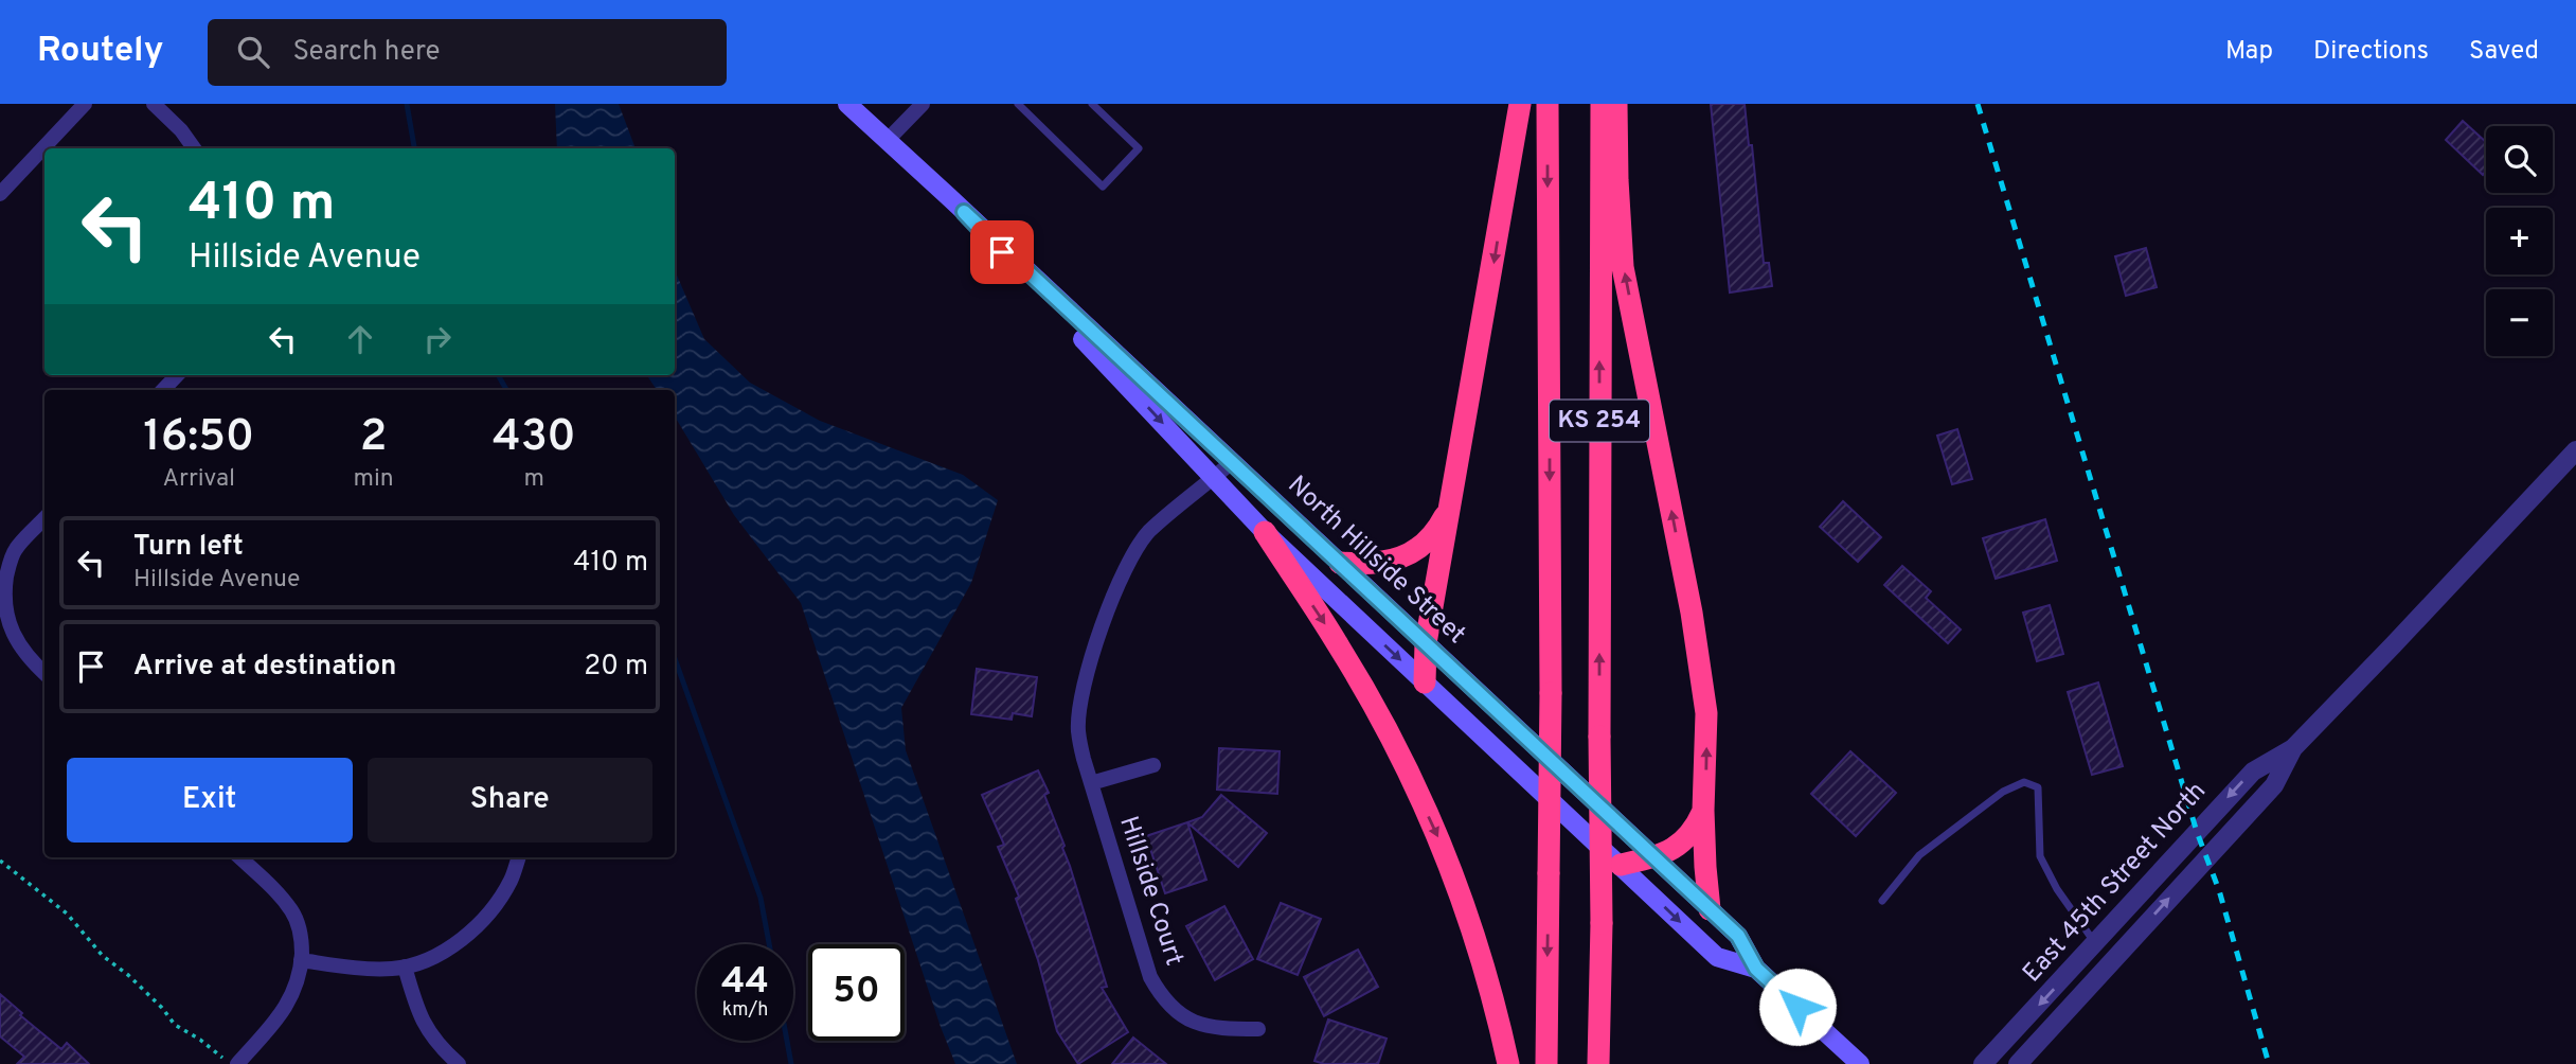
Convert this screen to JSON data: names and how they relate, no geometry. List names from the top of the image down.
{
  "streets": {
    "highway": ["KS 254"],
    "main road": ["North Hillside Street"],
    "street": ["East 45th Street North", "Hillside Court"]
  },
  "crossings": [
    ["North Hillside Street", "Hillside Court"]
  ],
  "page": {
    "header": "Routely",
    "search": "Search here",
    "nav": ["Map", "Directions", "Saved"],
    "map_buttons": ["+", "−"],
    "turn": ["410 m", "Hillside Avenue"],
    "eta": [
      "16:50",
      "Arrival",
      "2",
      "min",
      "430",
      "m"
    ],
    "list": [
      {
        "name": "Turn left",
        "note": "Hillside Avenue",
        "value": "410 m"
      },
      {
        "name": "Arrive at destination",
        "value": "20 m"
      }
    ],
    "buttons": ["Exit", "Share"],
    "speed": "44 km/h",
    "limit": "50"
  }
}
